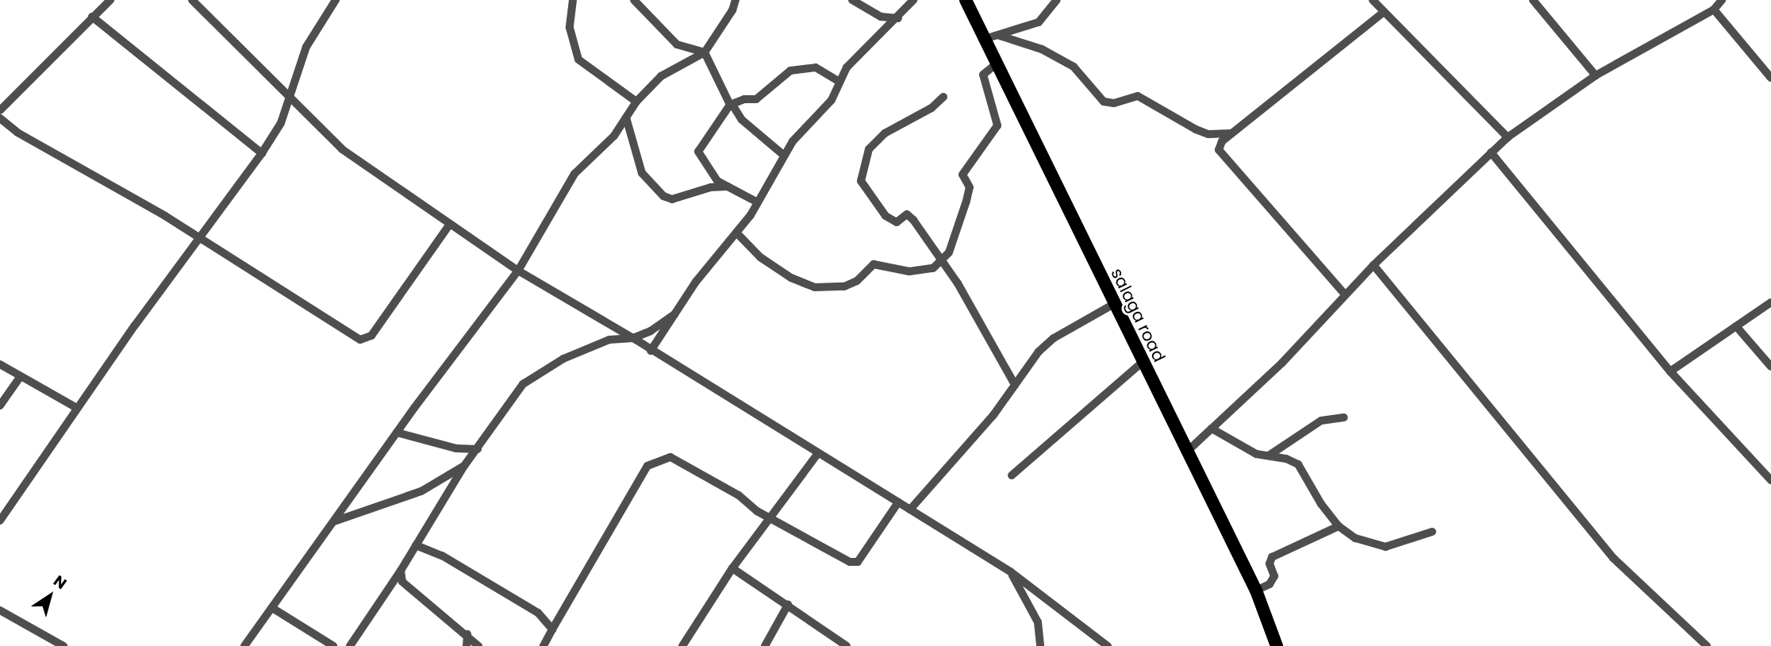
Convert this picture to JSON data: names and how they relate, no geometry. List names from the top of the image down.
{
  "streets": {
    "main road": ["salaga road"]
  },
  "north": "top right"
}
